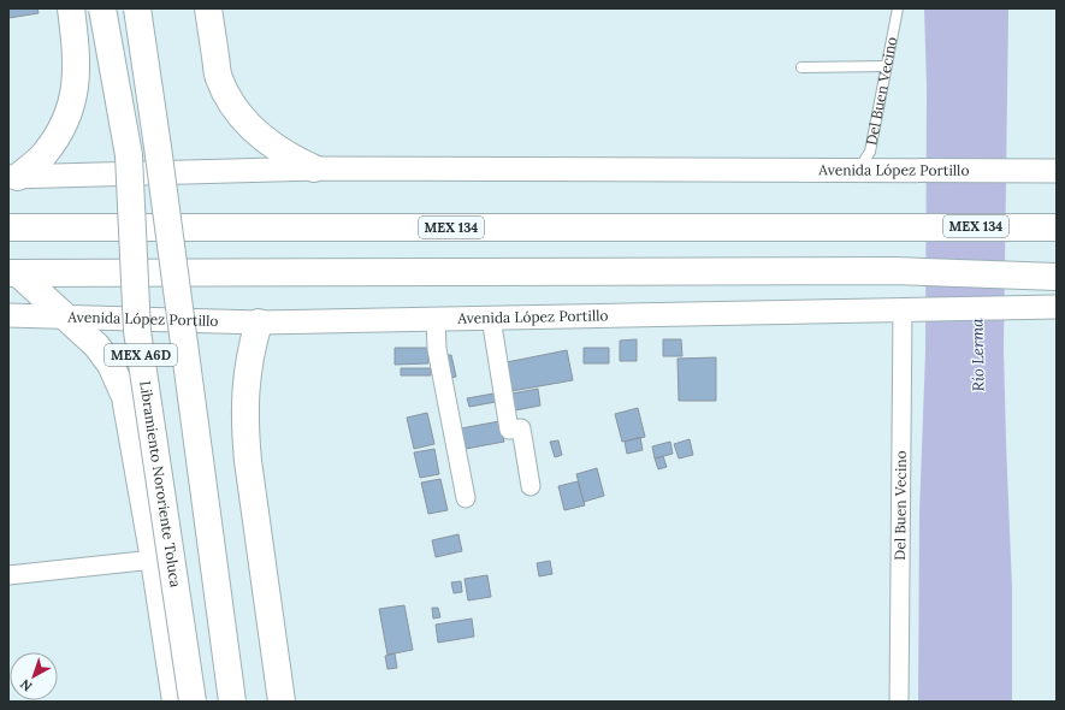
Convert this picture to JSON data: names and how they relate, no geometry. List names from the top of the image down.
{
  "streets": {
    "main road": ["MEX 134", "MEX A6D", "Libramiento Nororiente Toluca"],
    "street": ["Del Buen Vecino", "Avenida López Portillo"]
  },
  "crossings": [
    ["Del Buen Vecino", "Avenida López Portillo"]
  ],
  "water": ["Río Lerma"],
  "north": "bottom left"
}
